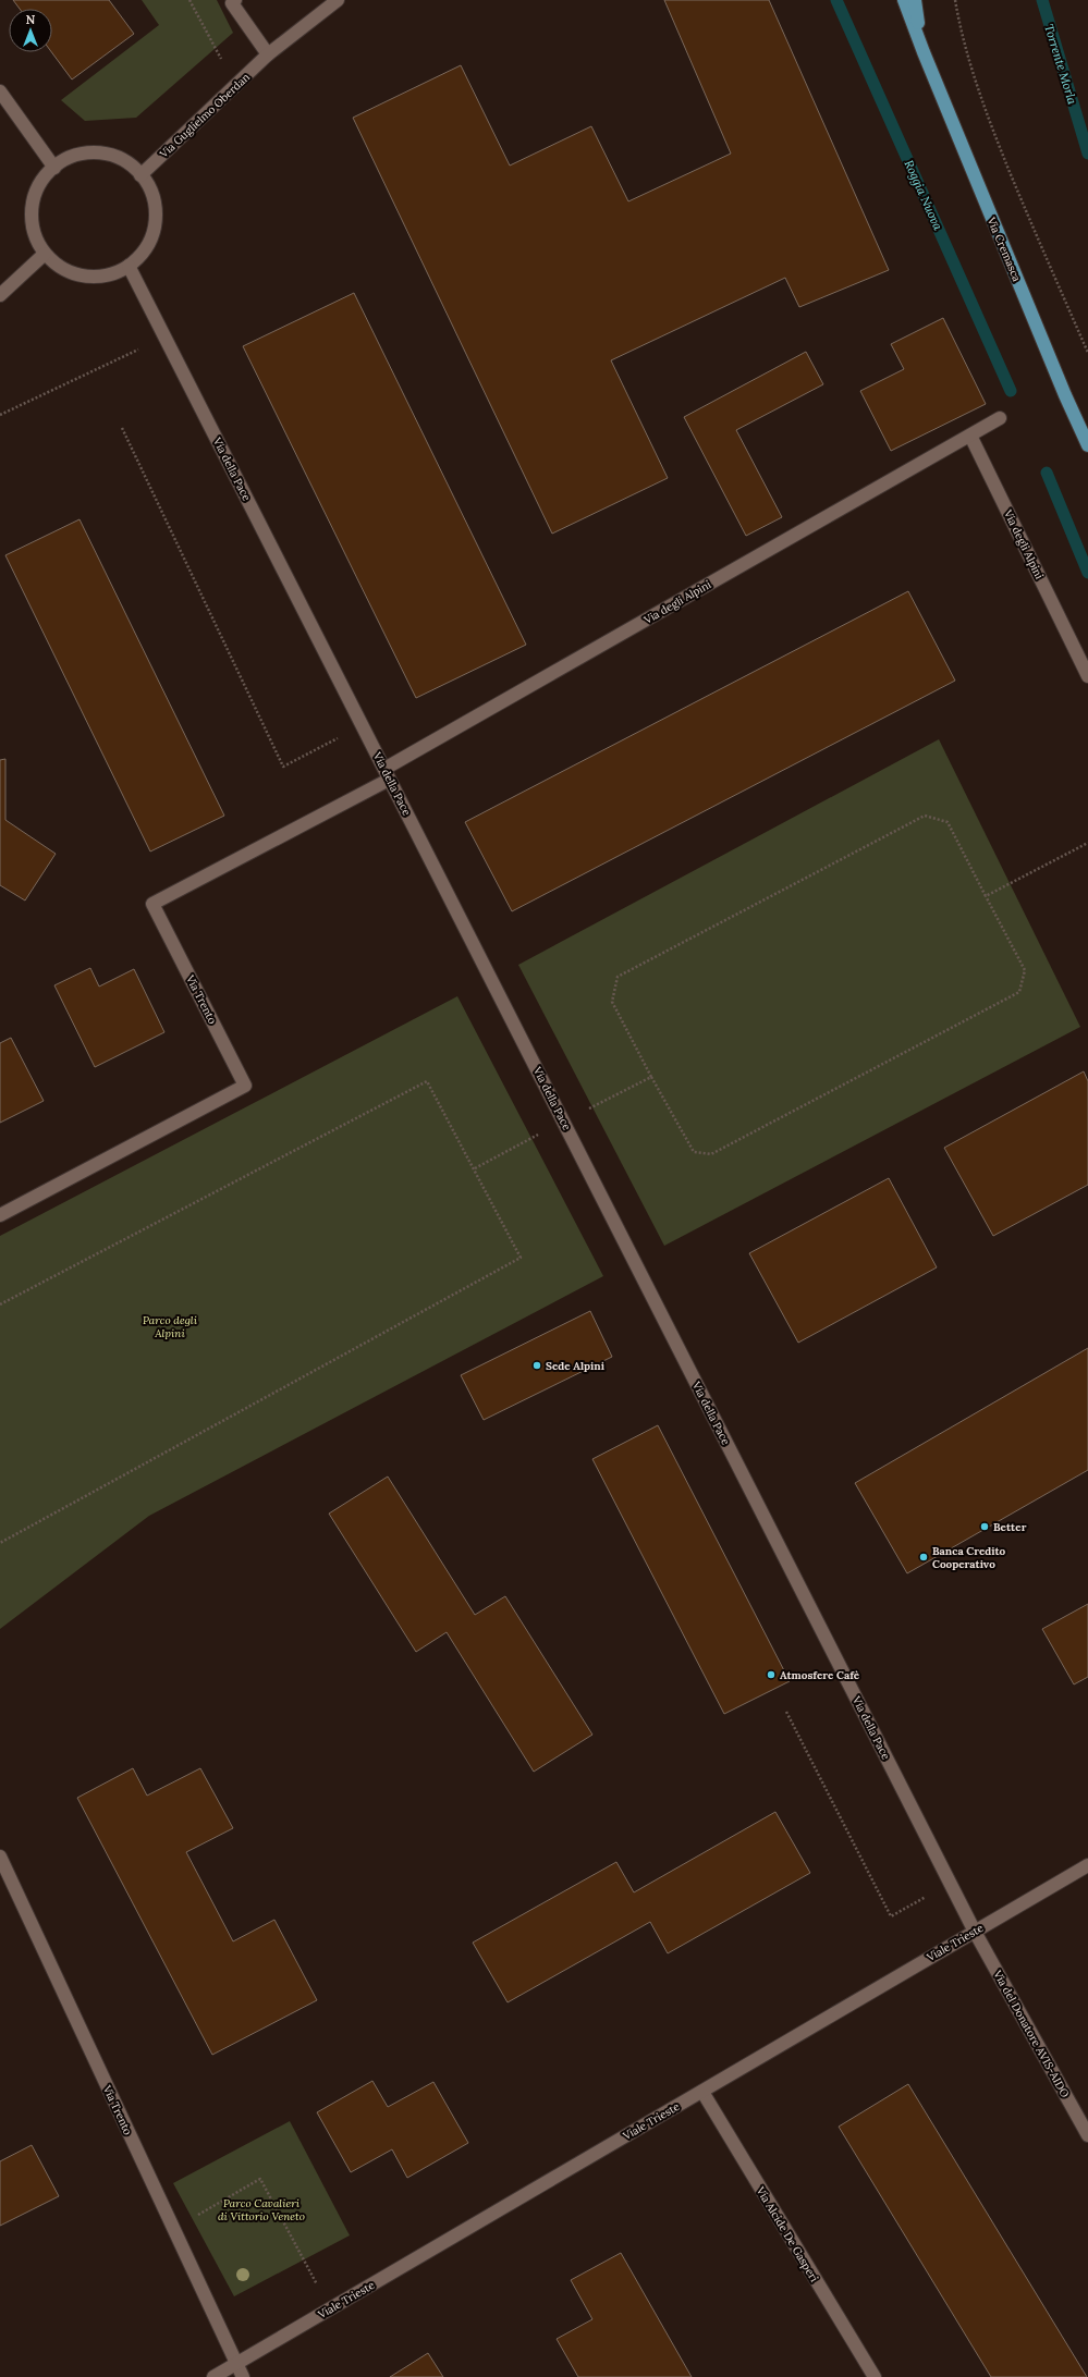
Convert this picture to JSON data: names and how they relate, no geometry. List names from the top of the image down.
{
  "streets": {
    "main road": ["Via Cremasca"],
    "street": [
      "Via Guglielmo Oberdan",
      "Via della Pace",
      "Via degli Alpini",
      "Via Trento",
      "Viale Trieste",
      "Via del Donatore AVIS-AIDO",
      "Via Alcide De Gasperi"
    ]
  },
  "crossings": [
    ["Via Guglielmo Oberdan", "Via della Pace"],
    ["Via della Pace", "Via degli Alpini"],
    ["Via della Pace", "Via Trento"],
    ["Via della Pace", "Viale Trieste"],
    ["Via della Pace", "Via del Donatore AVIS-AIDO"],
    ["Via degli Alpini", "Via Trento"],
    ["Via Trento", "Viale Trieste"],
    ["Viale Trieste", "Via del Donatore AVIS-AIDO"],
    ["Viale Trieste", "Via Alcide De Gasperi"]
  ],
  "water": ["Torrente Morla", "Roggia Nuova"],
  "parks": ["Parco degli Alpini", "Parco Cavalieri di Vittorio Veneto"],
  "places": [
    "Sede Alpini",
    "Better",
    "Banca Credito Cooperativo",
    "Atmosfere Cafè"
  ],
  "north": "top"
}
